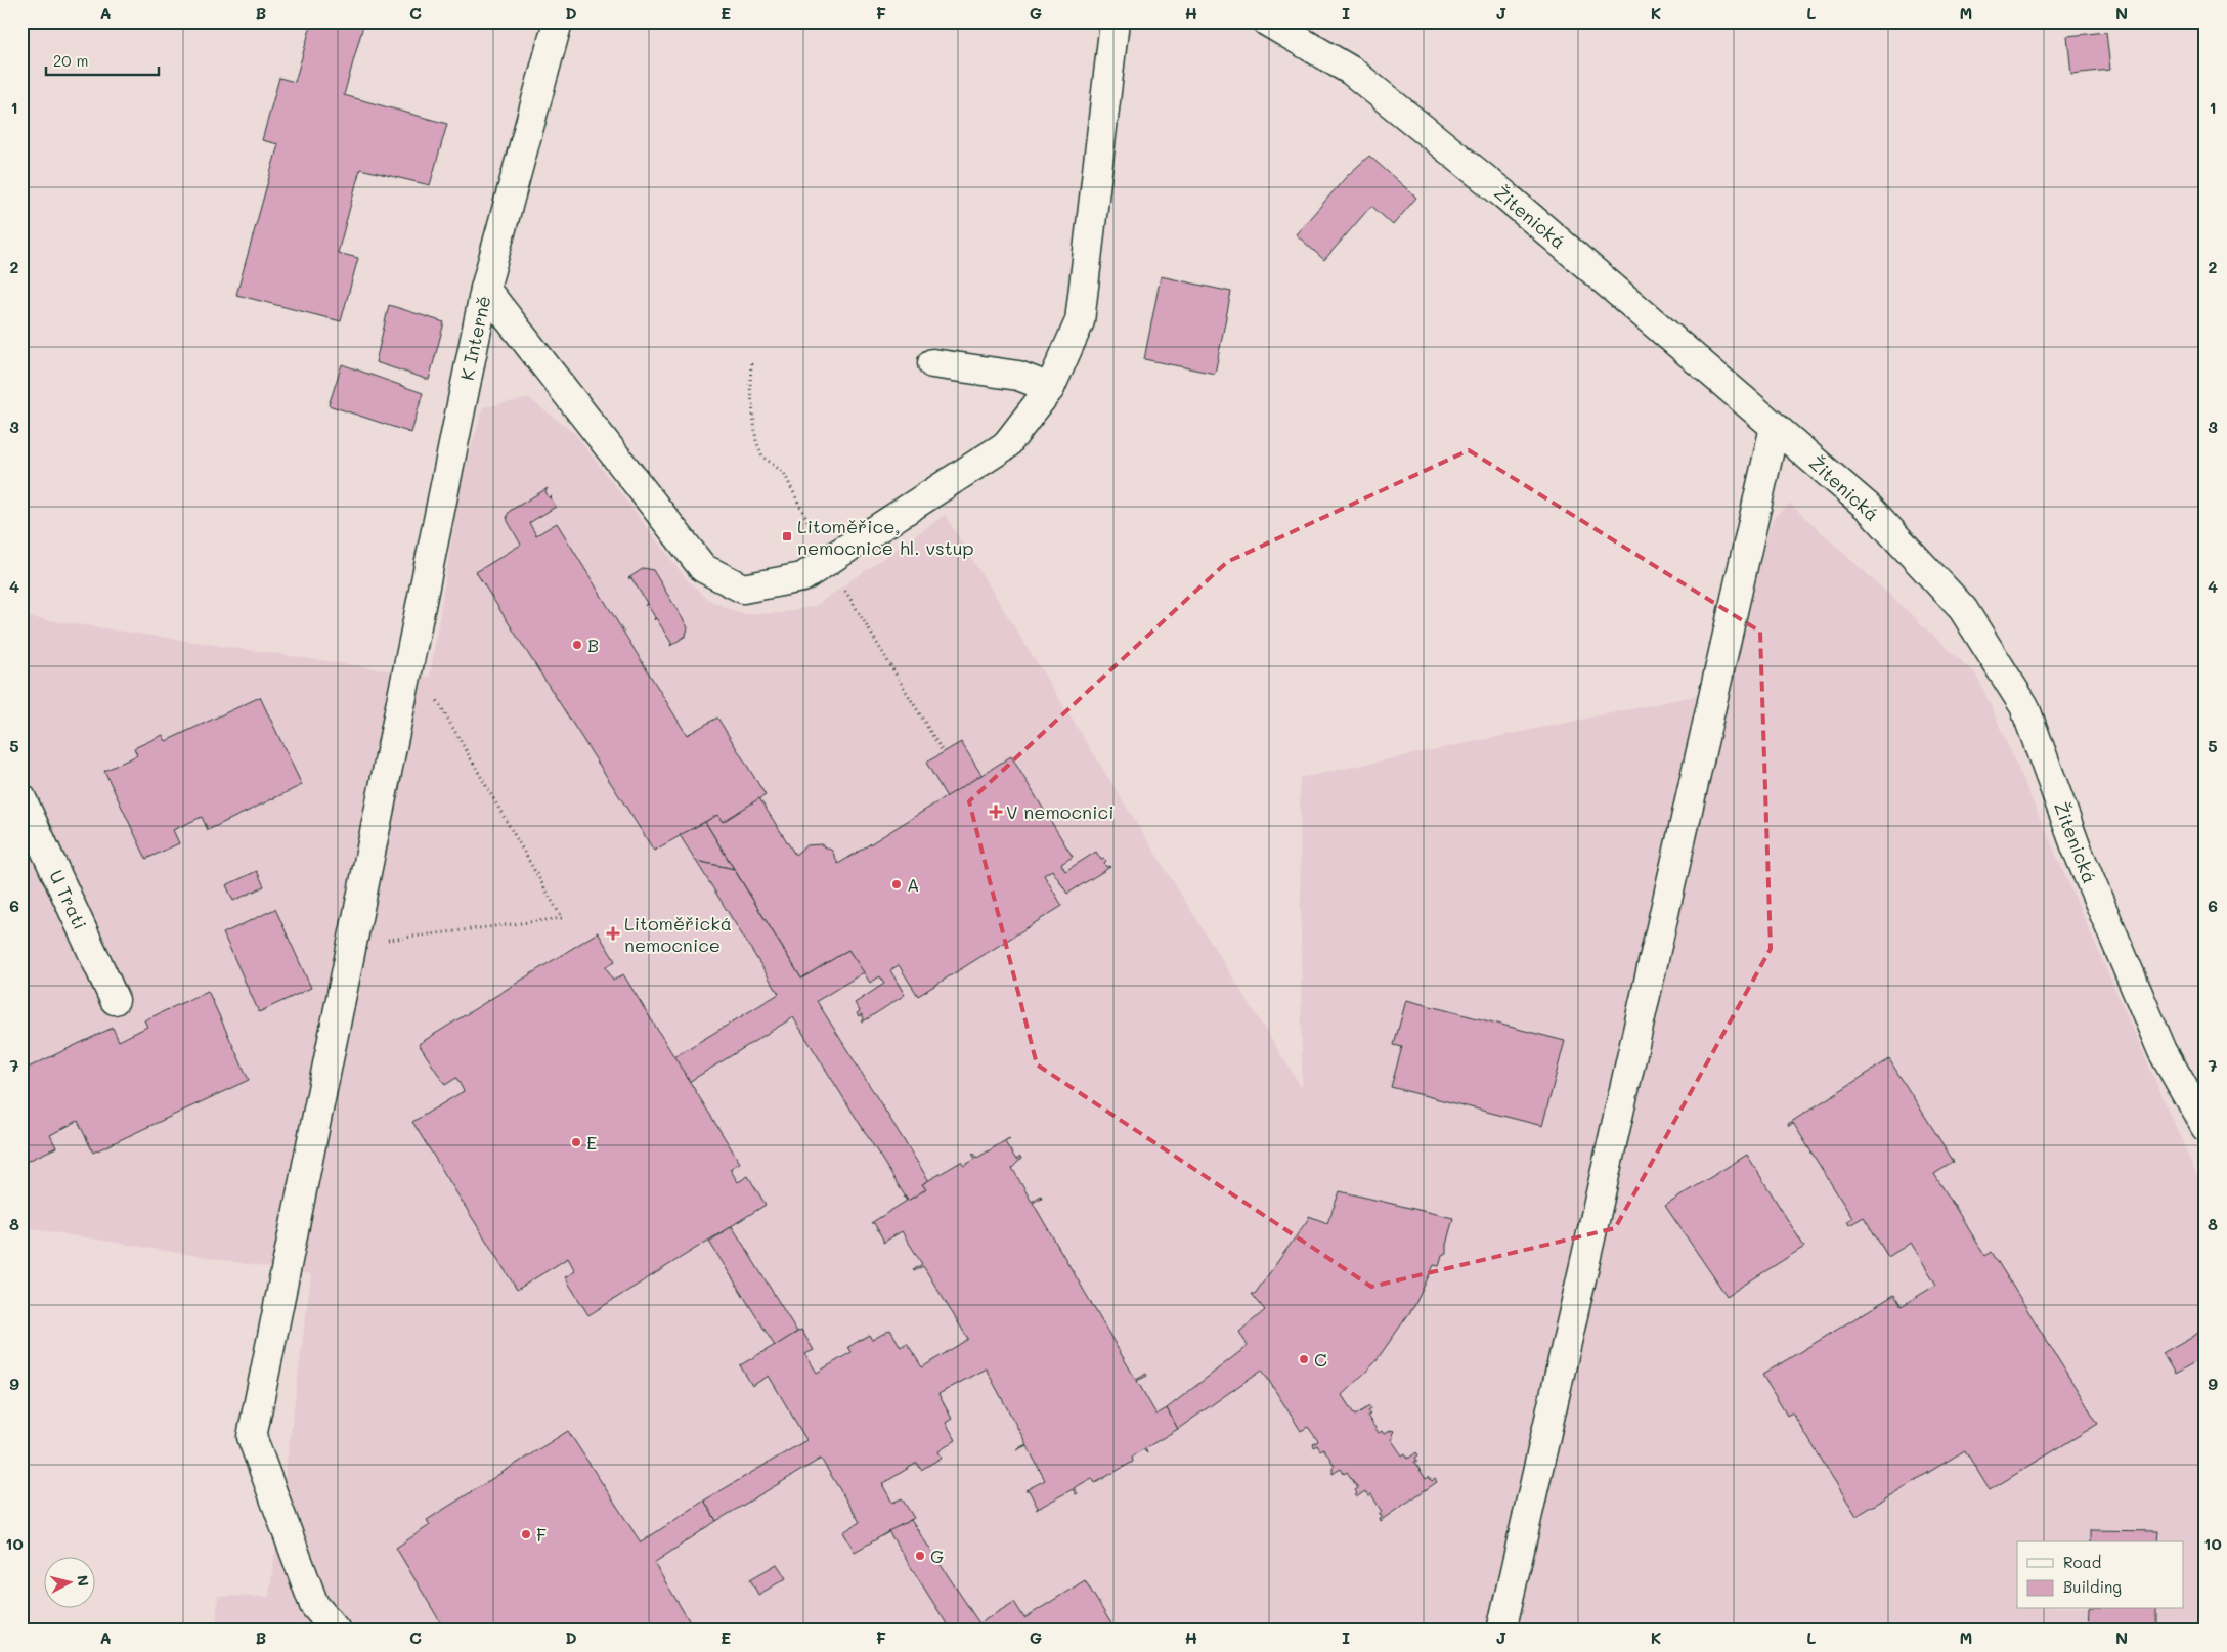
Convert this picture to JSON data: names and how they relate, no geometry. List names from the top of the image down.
{
  "streets": {
    "street": ["Žitenická", "K Interně", "U Trati"]
  },
  "places": {
    "transit": ["Litoměřice, nemocnice hl. vstup"],
    "other": [
      "B",
      "A",
      "E",
      "C",
      "F",
      "G"
    ],
    "health": ["V nemocnici", "Litoměřická nemocnice"]
  },
  "legend": ["Road", "Building"],
  "scale_bar": "20 m",
  "north": "right",
  "grid": {
    "columns": [
      "A",
      "B",
      "C",
      "D",
      "E",
      "F",
      "G",
      "H",
      "I",
      "J",
      "K",
      "L",
      "M",
      "N"
    ],
    "rows": [
      "1",
      "2",
      "3",
      "4",
      "5",
      "6",
      "7",
      "8",
      "9",
      "10"
    ]
  }
}
